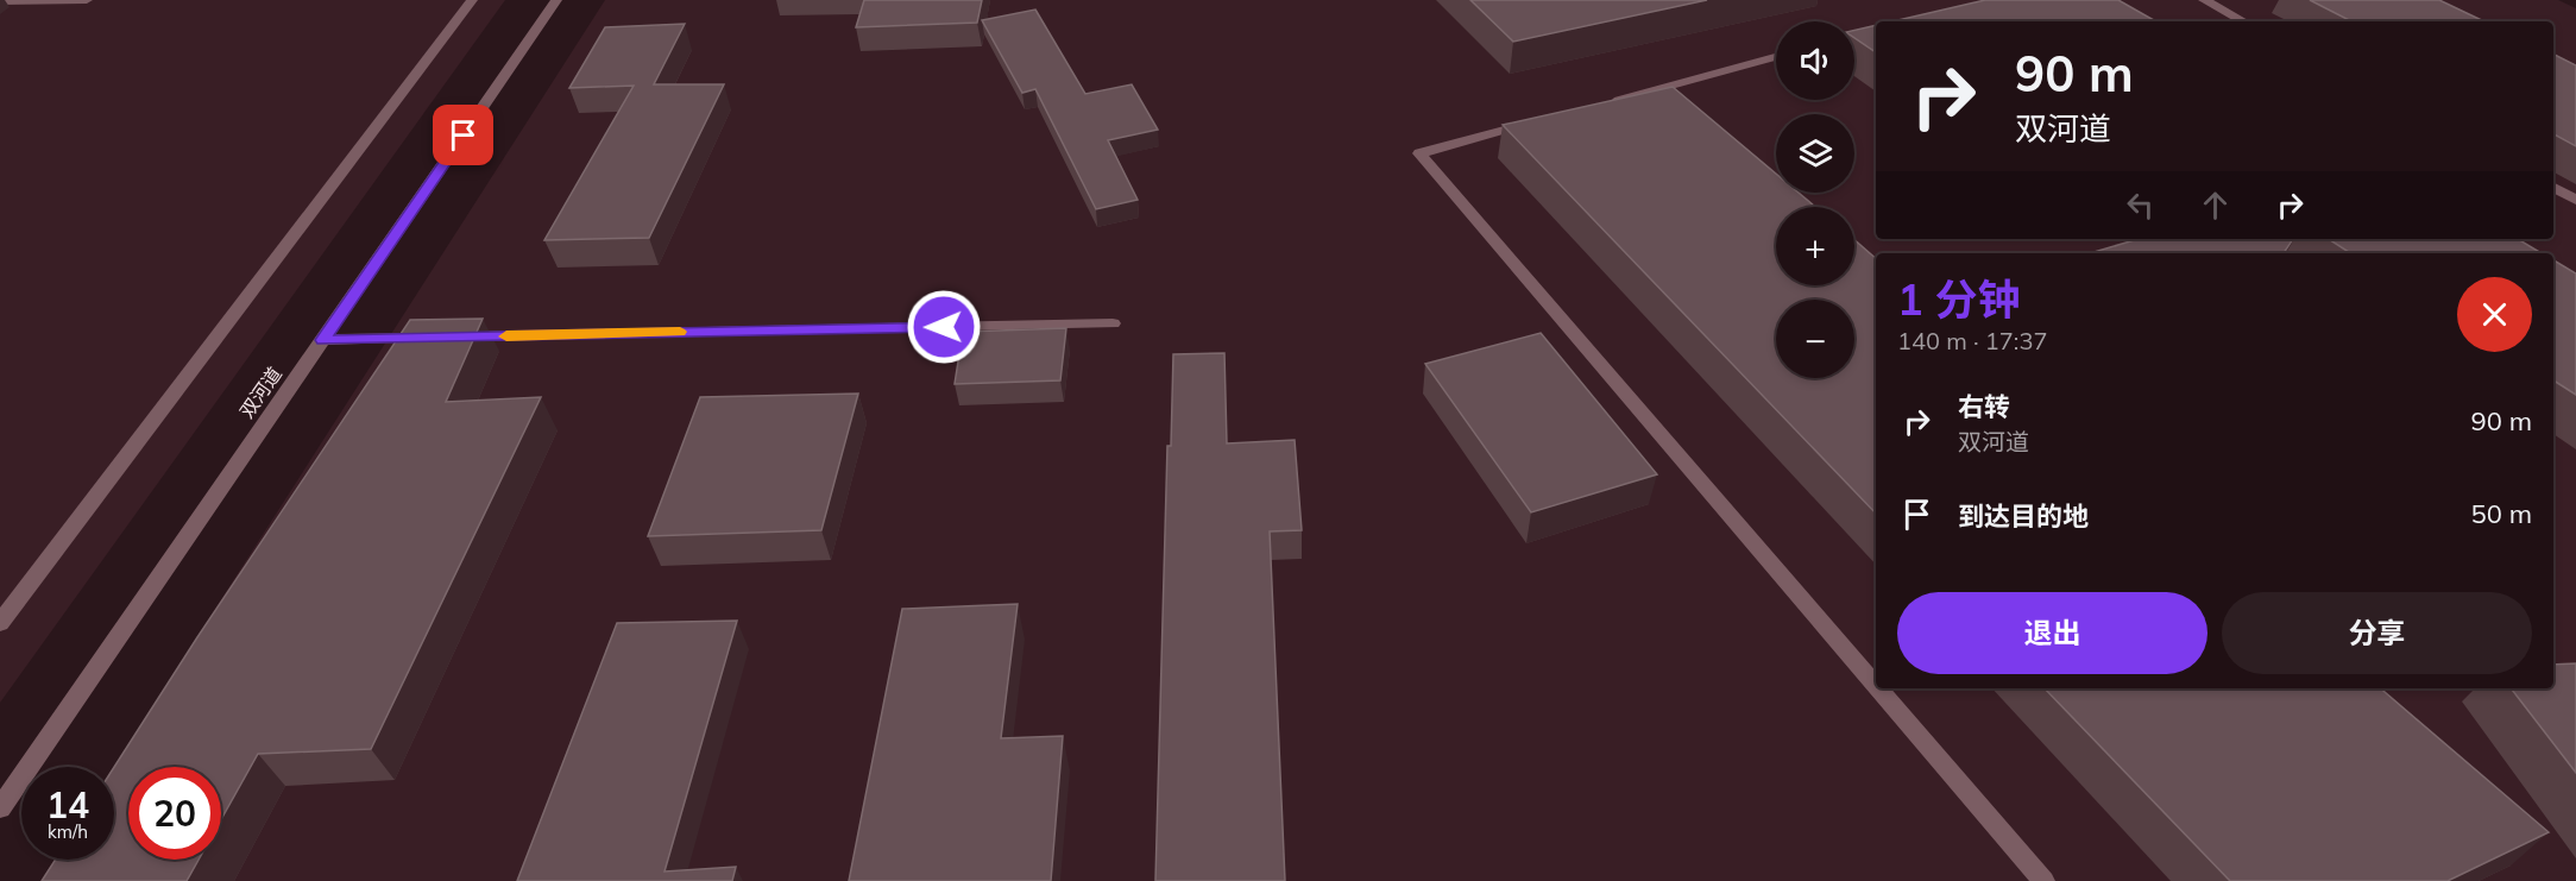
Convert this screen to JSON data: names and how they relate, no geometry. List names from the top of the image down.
{
  "streets": {
    "street": ["双河道"]
  },
  "page": {
    "map_buttons": ["+", "−"],
    "turn": ["90 m", "双河道"],
    "heading": ["1 分钟", "140 m · 17:37"],
    "list": [
      {
        "name": "右转",
        "note": "双河道",
        "value": "90 m"
      },
      {
        "name": "到达目的地",
        "value": "50 m"
      }
    ],
    "buttons": ["退出", "分享"],
    "speed": "14 km/h",
    "limit": "20"
  }
}
